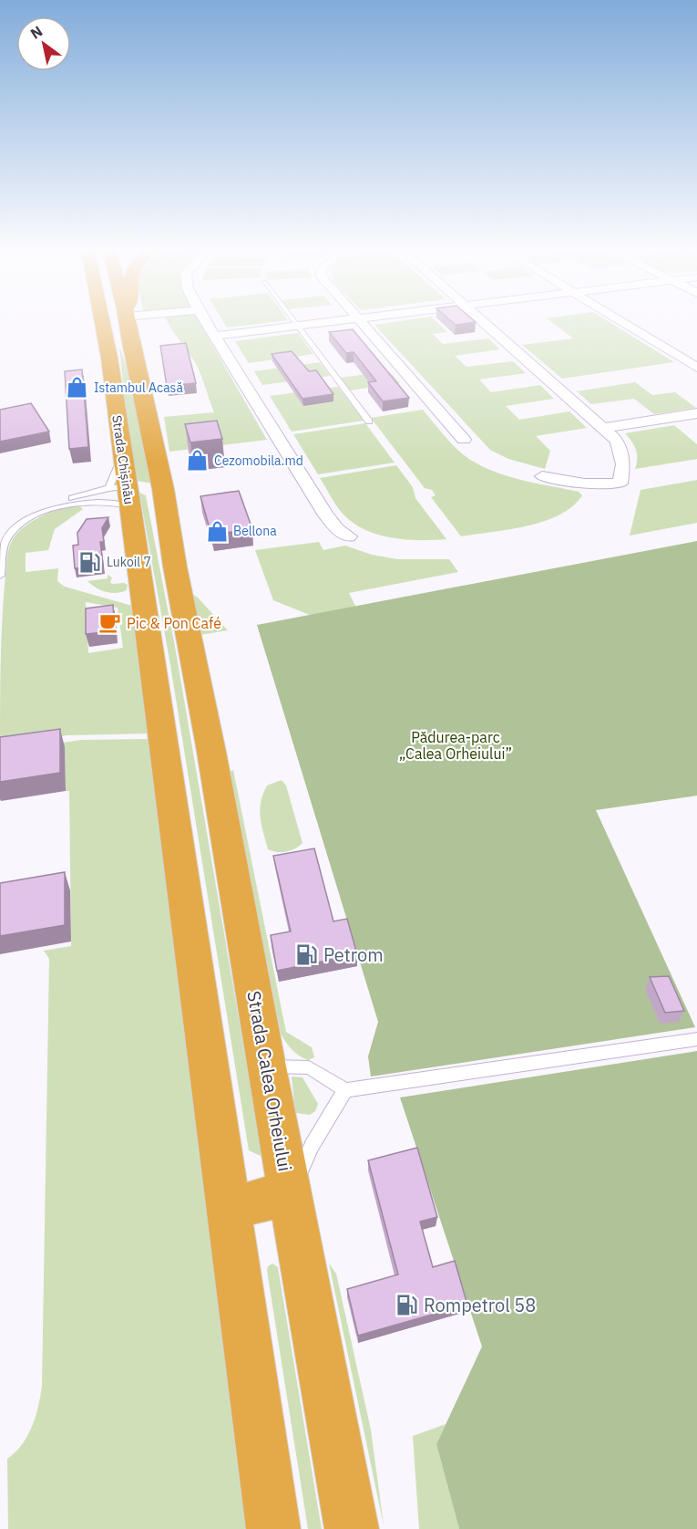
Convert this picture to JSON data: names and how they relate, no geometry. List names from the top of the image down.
{
  "streets": {
    "highway": ["Strada Chișinău", "Strada Calea Orheiului"]
  },
  "crossings": [
    ["Strada Chișinău", "Strada Calea Orheiului"]
  ],
  "parks": ["Pădurea-parc „Calea Orheiului”"],
  "places": {
    "shop": ["Istambul Acasă", "Cezomobila.md", "Bellona"],
    "fuel station": ["Lukoil 7", "Petrom", "Rompetrol 58"],
    "cafe": ["Pic & Pon Café"]
  },
  "north": "top left"
}
